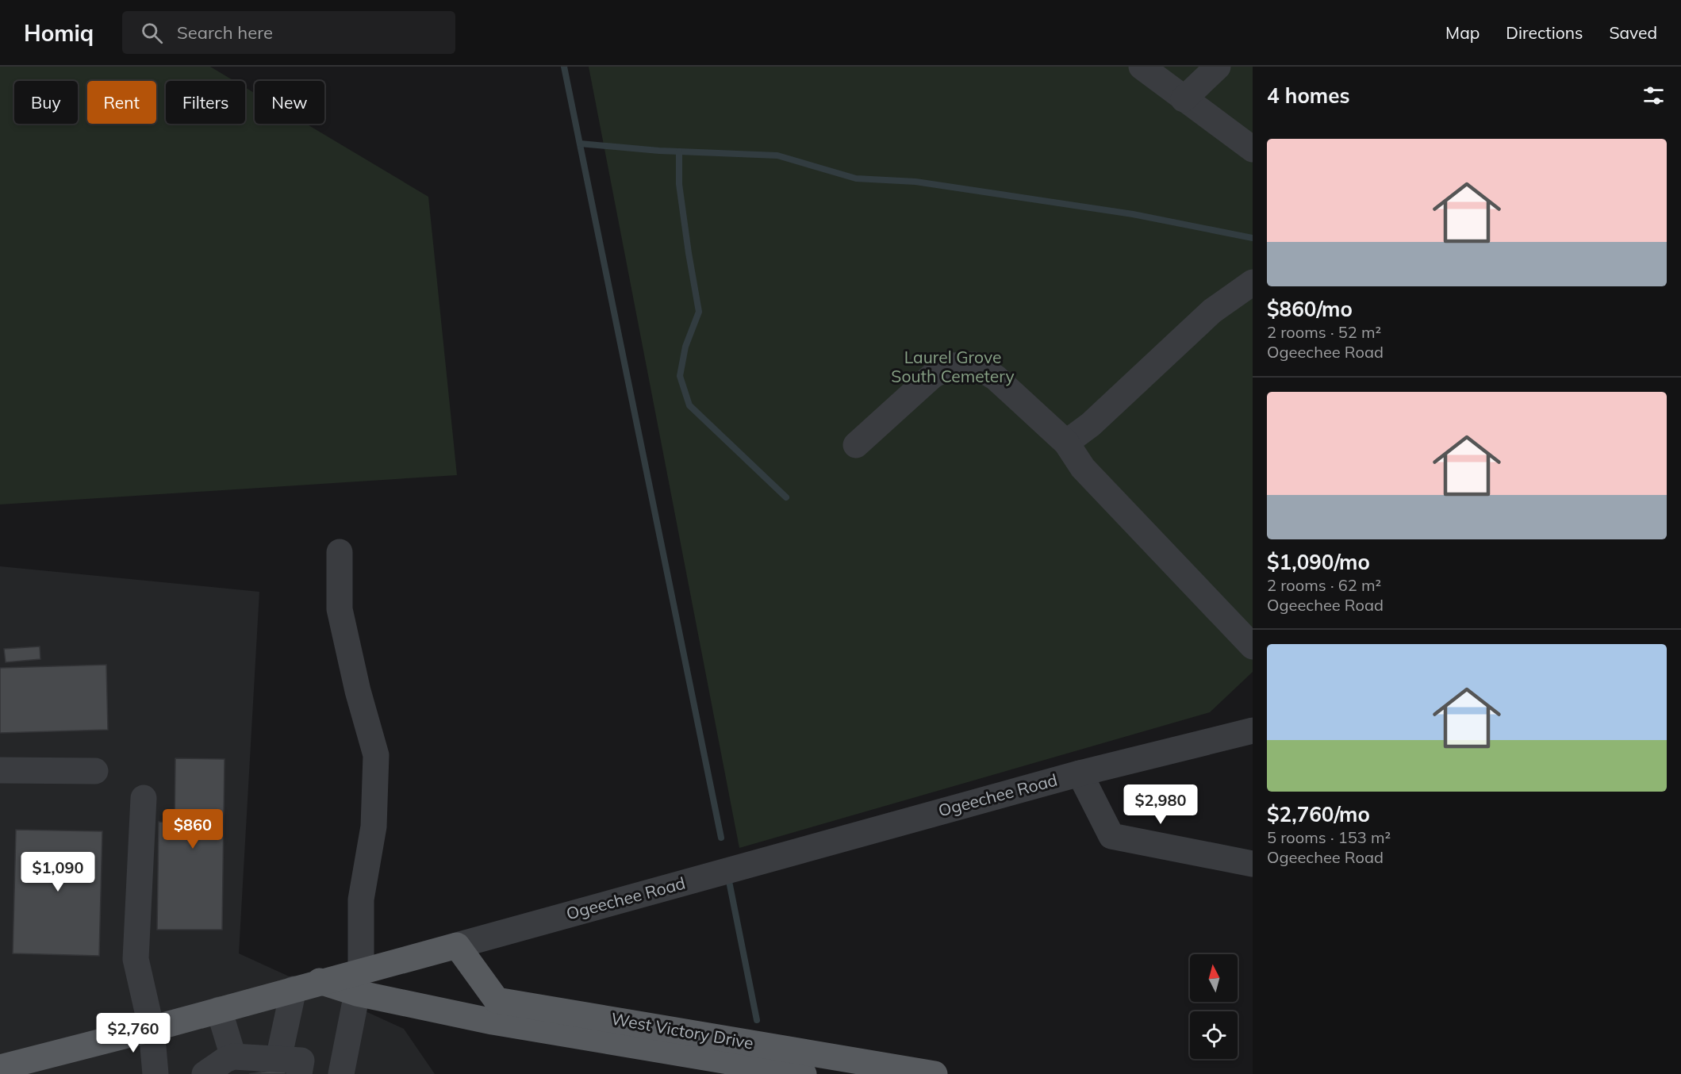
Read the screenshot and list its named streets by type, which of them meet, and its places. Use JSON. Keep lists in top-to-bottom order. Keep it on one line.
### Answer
{"streets":{"main road":["Ogeechee Road","West Victory Drive"]},"crossings":[["Ogeechee Road","West Victory Drive"]],"parks":["Laurel Grove South Cemetery"],"north":"top","page":{"header":"Homiq","search":"Search here","nav":["Map","Directions","Saved"],"heading":"4 homes","chip":["Buy","Rent","Filters","New"],"list":[{"name":"$860/mo","note":"2 rooms · 52 m² · Ogeechee Road"},{"name":"$1,090/mo","note":"2 rooms · 62 m² · Ogeechee Road"},{"name":"$2,760/mo","note":"5 rooms · 153 m² · Ogeechee Road"}],"price":["$2,980","$860","$1,090","$2,760"]}}
